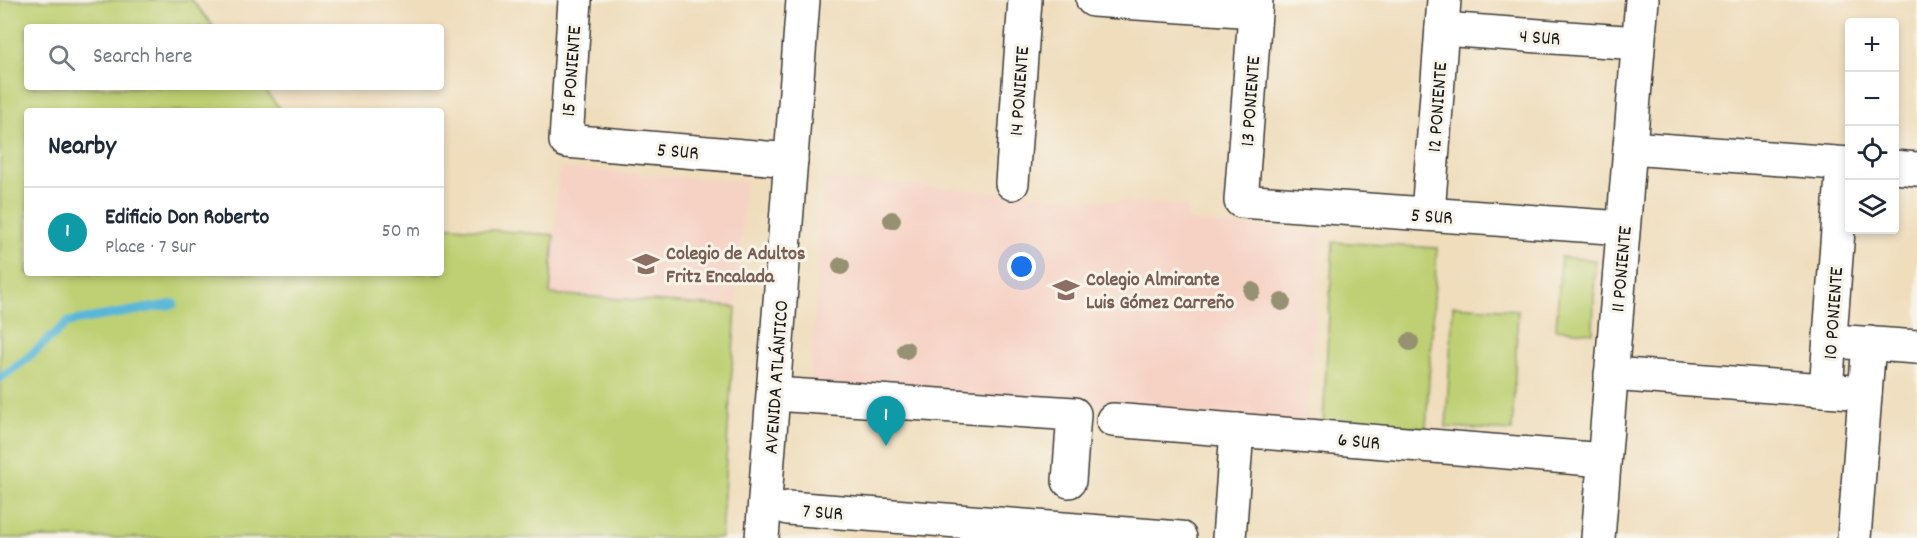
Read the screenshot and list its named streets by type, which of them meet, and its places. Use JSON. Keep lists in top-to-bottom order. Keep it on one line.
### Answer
{"streets":{"street":["4 SUR","15 PONIENTE","14 PONIENTE","13 PONIENTE","12 PONIENTE","5 SUR","11 PONIENTE","10 PONIENTE","AVENIDA ATLÁNTICO","6 SUR","7 SUR"]},"crossings":[["4 SUR","12 PONIENTE"],["4 SUR","11 PONIENTE"],["15 PONIENTE","5 SUR"],["13 PONIENTE","5 SUR"],["12 PONIENTE","5 SUR"],["5 SUR","11 PONIENTE"],["5 SUR","AVENIDA ATLÁNTICO"],["11 PONIENTE","6 SUR"]],"places":{"school or university":["Colegio de Adultos Fritz Encalada","Colegio Almirante Luis Gómez Carreño"]},"page":{"map_buttons":["+","−"],"search":"Search here","heading":"Nearby","list":[{"mark":"1","name":"Edificio Don Roberto","note":"Place · 7 Sur","value":"50 m"}],"pins":"1"}}
